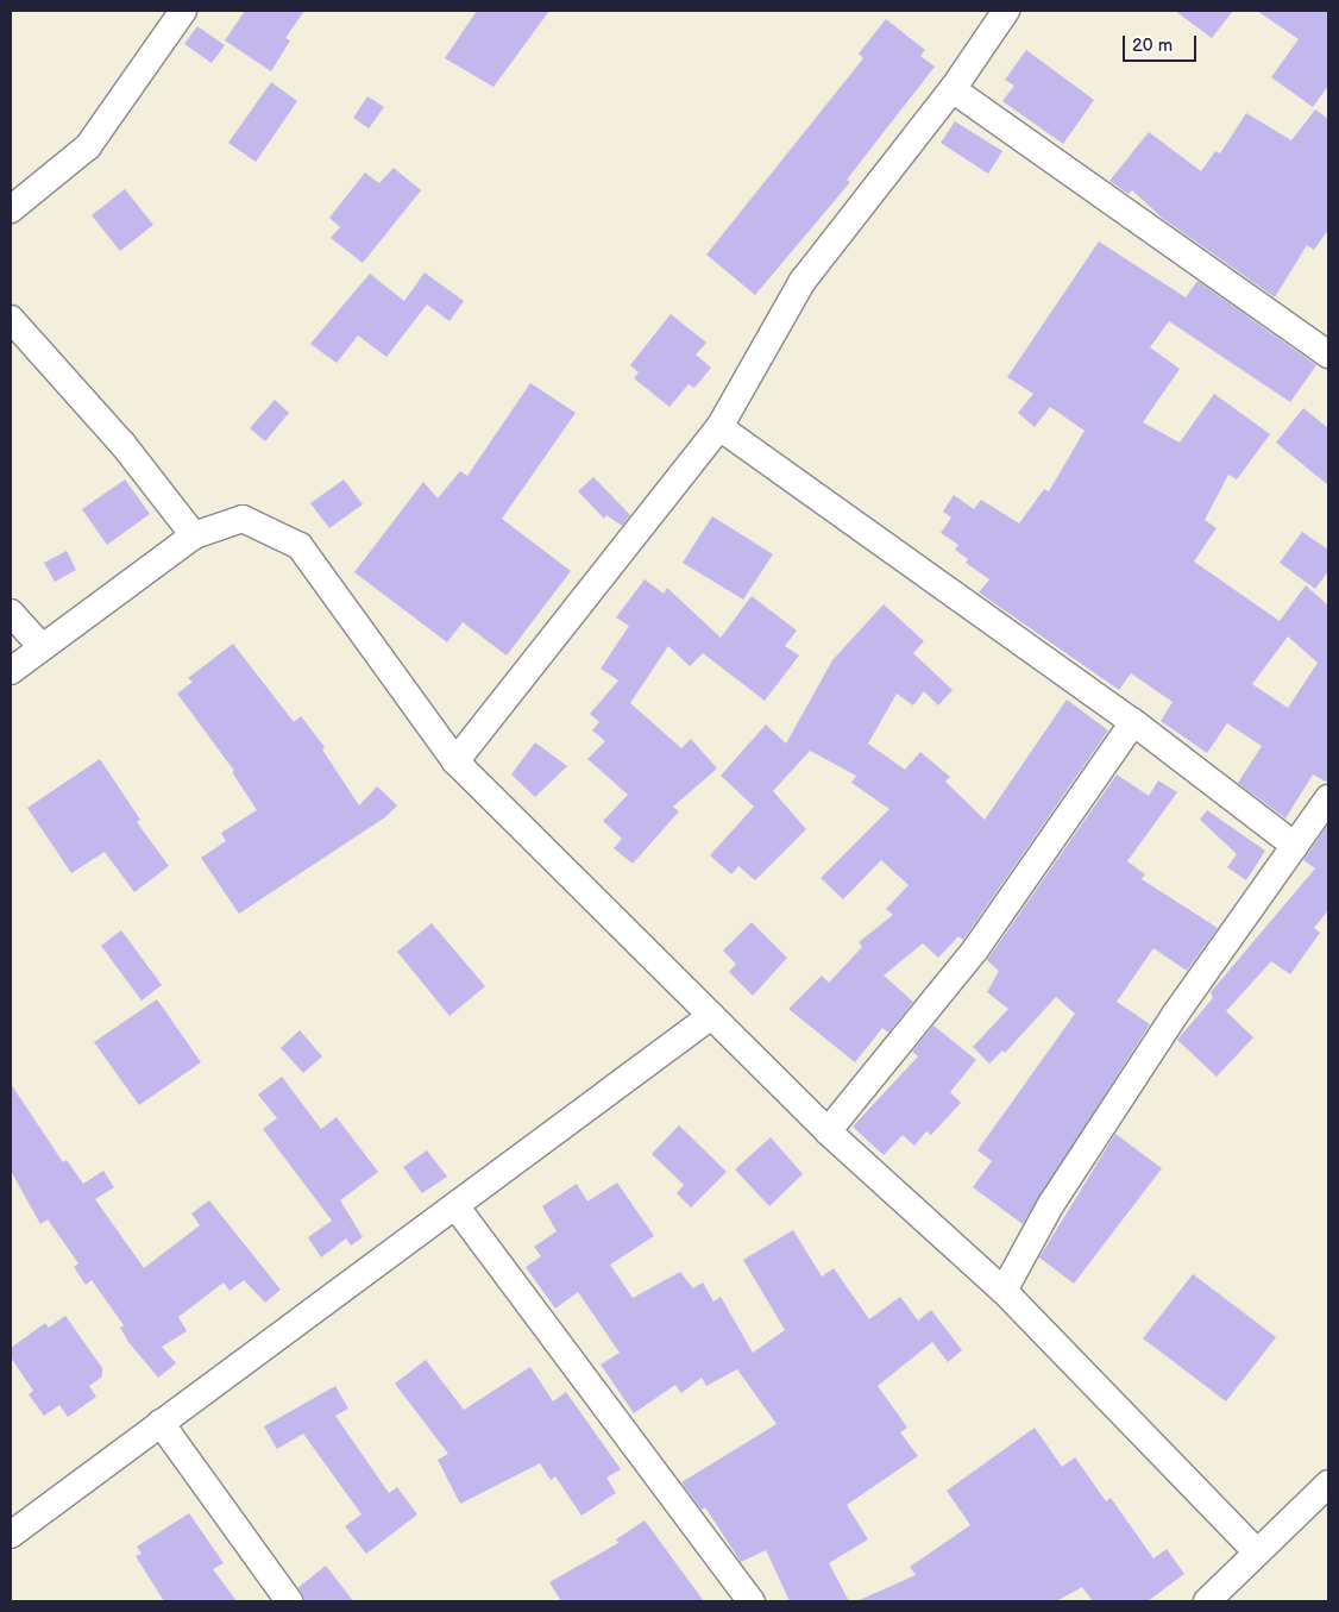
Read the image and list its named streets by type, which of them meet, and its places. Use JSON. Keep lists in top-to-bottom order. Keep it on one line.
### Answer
{"scale_bar":"20 m"}
